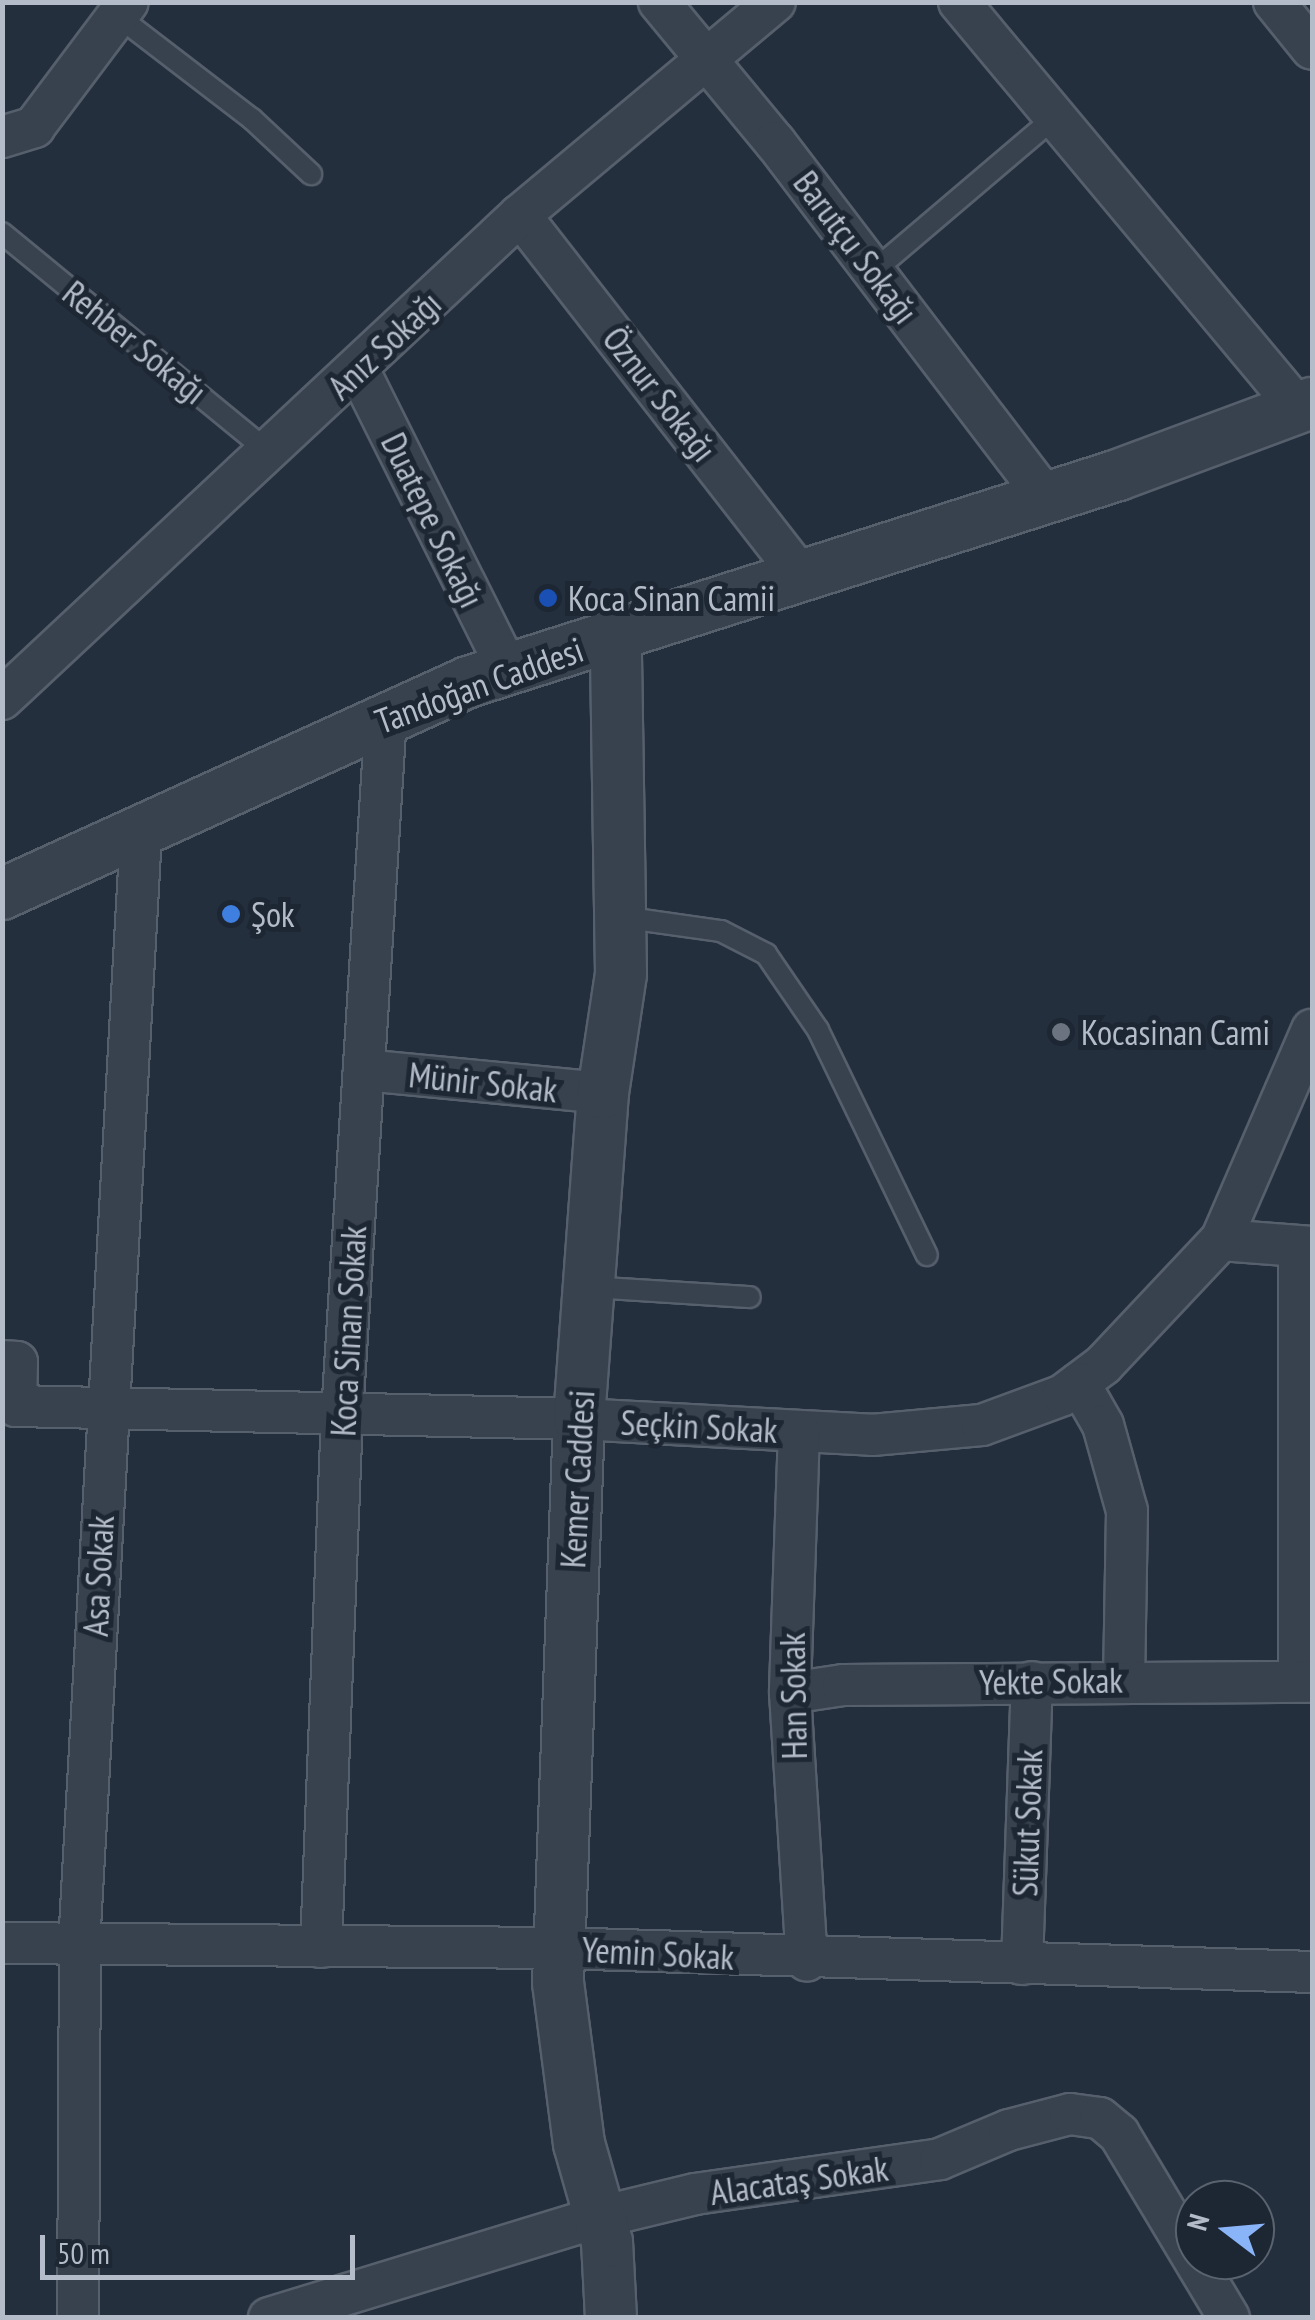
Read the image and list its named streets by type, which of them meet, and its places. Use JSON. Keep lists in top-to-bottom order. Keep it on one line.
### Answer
{"streets":{"street":["Barutçu Sokağı","Anız Sokağı","Öznur Sokağı","Duatepe Sokağı","Tandoğan Caddesi","Münir Sokak","Koca Sinan Sokak","Seçkin Sokak","Kemer Caddesi","Asa Sokak","Yekte Sokak","Han Sokak","Sükut Sokak","Yemin Sokak","Alacataş Sokak"],"lane":["Rehber Sokağı"]},"crossings":[["Barutçu Sokağı","Anız Sokağı"],["Barutçu Sokağı","Tandoğan Caddesi"],["Rehber Sokağı","Anız Sokağı"],["Anız Sokağı","Öznur Sokağı"],["Anız Sokağı","Duatepe Sokağı"],["Öznur Sokağı","Tandoğan Caddesi"],["Duatepe Sokağı","Tandoğan Caddesi"],["Tandoğan Caddesi","Koca Sinan Sokak"],["Tandoğan Caddesi","Kemer Caddesi"],["Tandoğan Caddesi","Asa Sokak"],["Münir Sokak","Koca Sinan Sokak"],["Münir Sokak","Kemer Caddesi"],["Koca Sinan Sokak","Seçkin Sokak"],["Koca Sinan Sokak","Yemin Sokak"],["Seçkin Sokak","Kemer Caddesi"],["Seçkin Sokak","Asa Sokak"],["Seçkin Sokak","Han Sokak"],["Kemer Caddesi","Yemin Sokak"],["Kemer Caddesi","Alacataş Sokak"],["Asa Sokak","Yemin Sokak"],["Yekte Sokak","Han Sokak"],["Yekte Sokak","Sükut Sokak"],["Han Sokak","Yemin Sokak"],["Sükut Sokak","Yemin Sokak"]],"places":["Koca Sinan Camii","Şok","Kocasinan Cami"],"scale_bar":"50 m","north":"left"}
